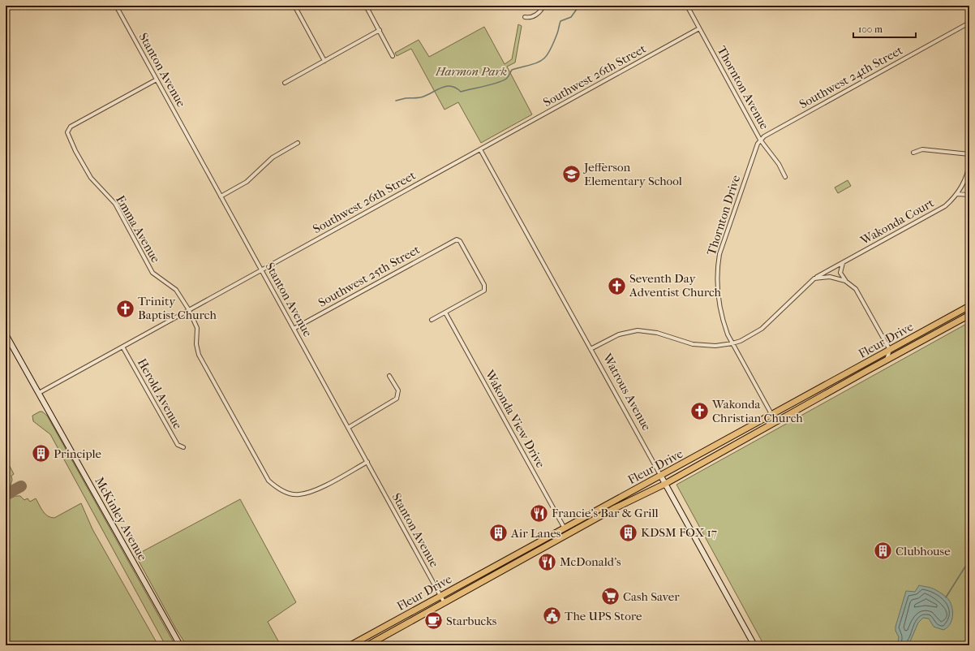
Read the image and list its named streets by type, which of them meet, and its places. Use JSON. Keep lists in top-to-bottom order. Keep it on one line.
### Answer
{"streets":{"main road":["Fleur Drive","Watrous Avenue","McKinley Avenue"],"street":["Stanton Avenue","Southwest 26th Street","Southwest 24th Street","Thornton Avenue","Thornton Drive","Wakonda Court","Emma Avenue","Southwest 25th Street","Herold Avenue","Wakonda View Drive"]},"crossings":[["Stanton Avenue","Southwest 26th Street"],["Stanton Avenue","Emma Avenue"],["Stanton Avenue","Southwest 25th Street"],["Stanton Avenue","Fleur Drive"],["Southwest 26th Street","Thornton Avenue"],["Southwest 26th Street","Emma Avenue"],["Southwest 26th Street","Watrous Avenue"],["Southwest 26th Street","Herold Avenue"],["Southwest 26th Street","McKinley Avenue"],["Southwest 24th Street","Thornton Avenue"],["Southwest 24th Street","Thornton Drive"],["Thornton Avenue","Thornton Drive"],["Thornton Drive","Wakonda Court"],["Thornton Drive","Fleur Drive"],["Wakonda Court","Watrous Avenue"],["Southwest 25th Street","Wakonda View Drive"],["Fleur Drive","Watrous Avenue"],["Fleur Drive","Wakonda View Drive"]],"parks":["Harmon Park"],"places":{"school or university":["Jefferson Elementary School"],"church":["Seventh Day Adventist Church","Trinity Baptist Church","Wakonda Christian Church"],"building":["Principle","KDSM FOX 17","Air Lanes","Clubhouse"],"restaurant":["Francie's Bar & Grill","McDonald's"],"supermarket":["Cash Saver"],"public building":["The UPS Store"],"cafe":["Starbucks"]},"scale_bar":"100 m"}
